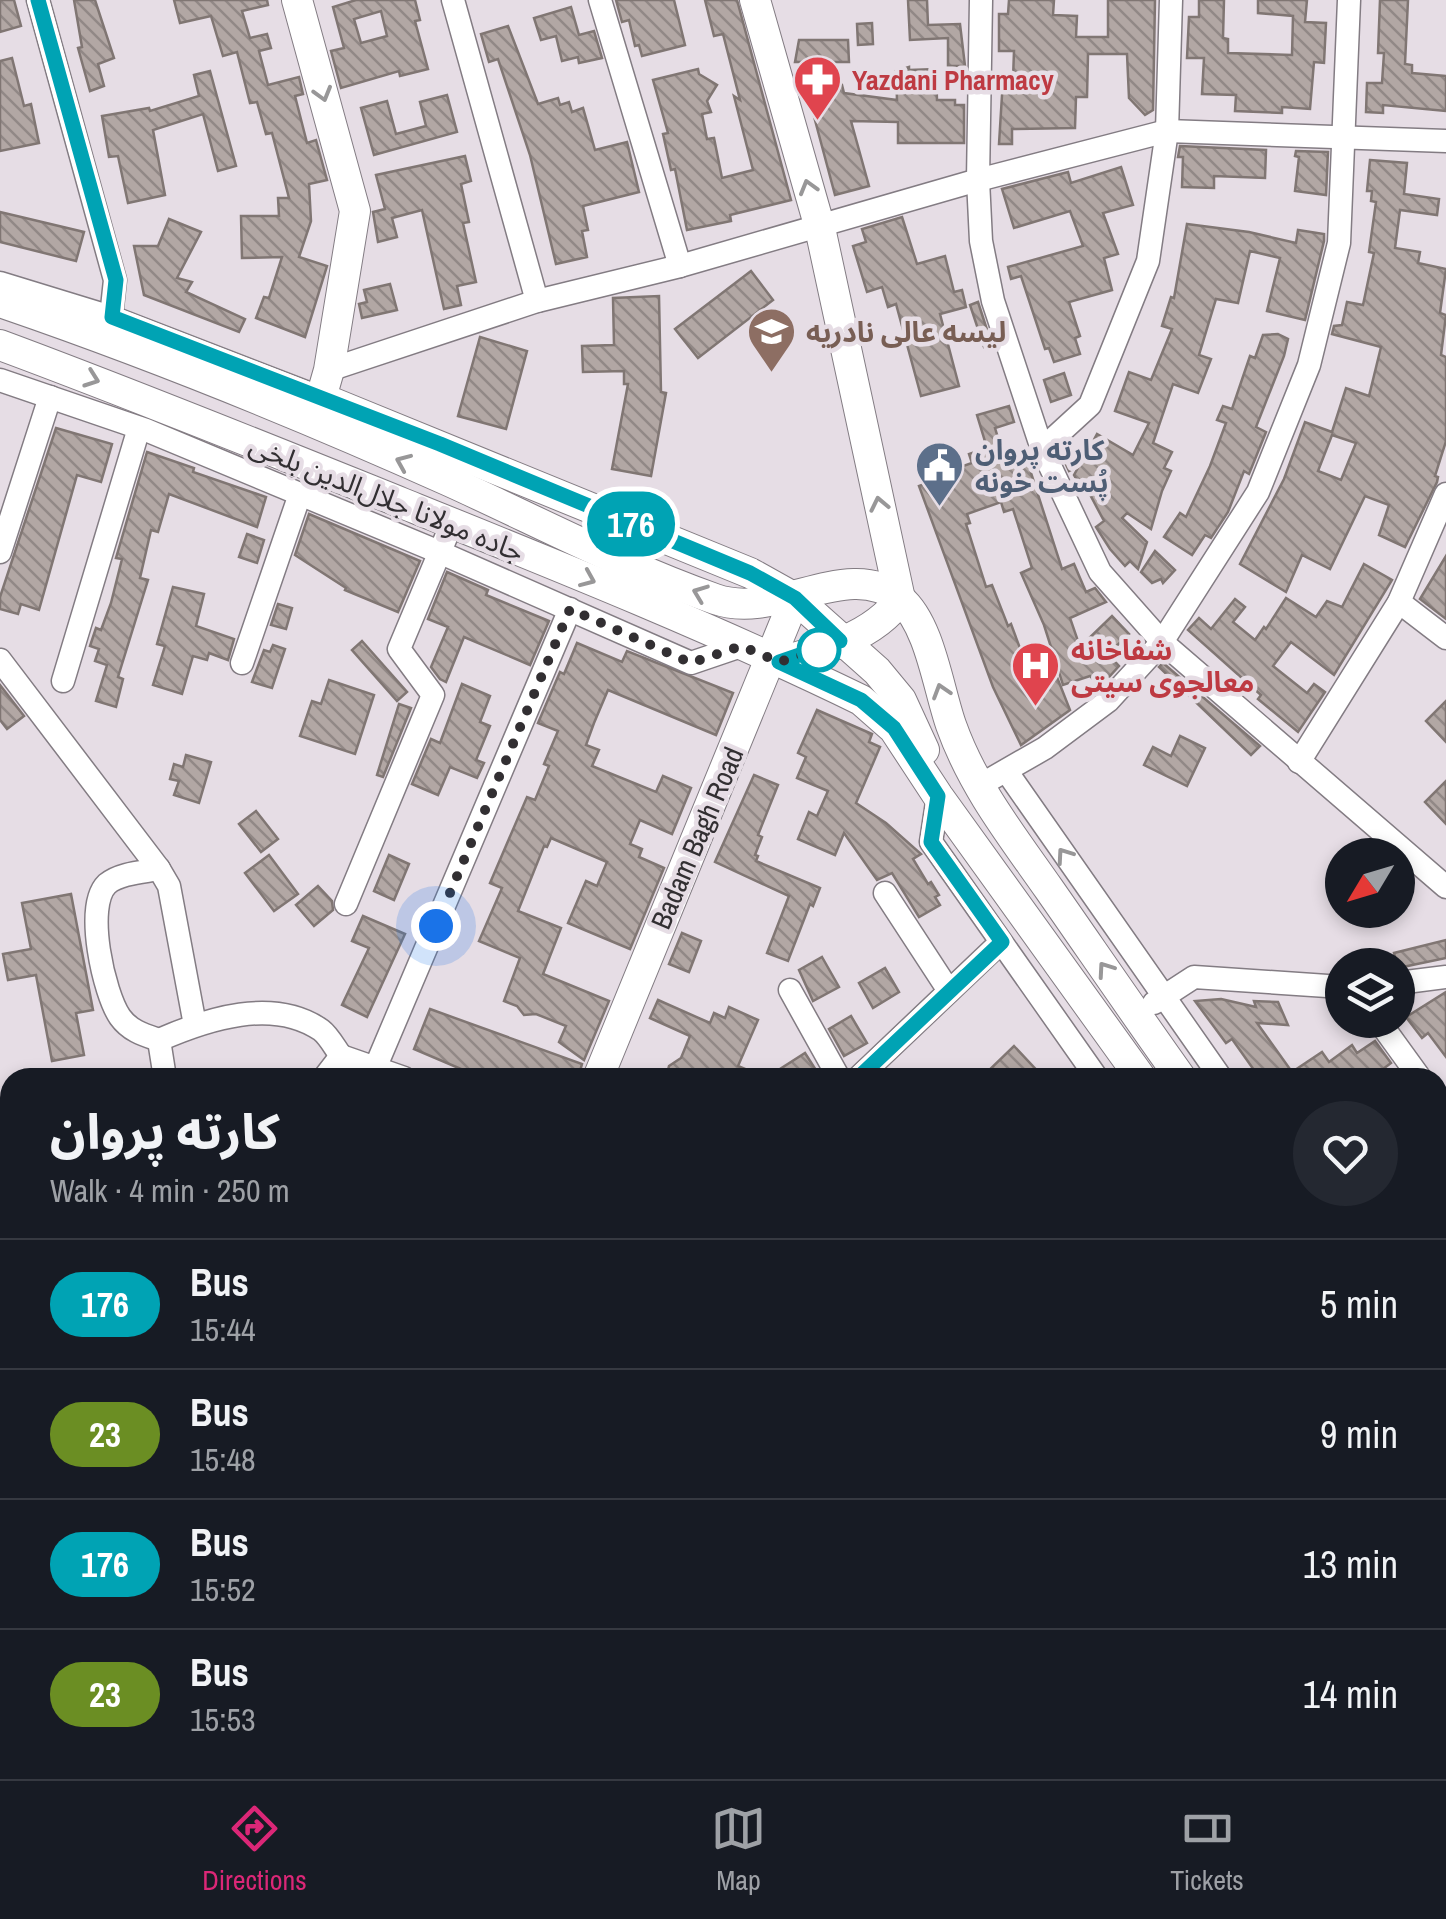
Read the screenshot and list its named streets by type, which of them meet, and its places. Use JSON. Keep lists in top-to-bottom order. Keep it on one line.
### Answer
{"streets":{"main road":["جاده مولانا جلال‌الدین بلخی","Badam Bagh Road"]},"crossings":[["جاده مولانا جلال‌الدین بلخی","Badam Bagh Road"]],"places":{"pharmacy":["Yazdani Pharmacy"],"school or university":["لیسه عالی نادریه"],"public building":["کارته پروان پُست خونه"],"hospital":["شفاخانه معالجوی سیتی"]},"lines":["bus line 176"],"north":"bottom left","page":{"on_map":"176","heading":["کارته پروان","Walk · 4 min · 250 m"],"list":[{"mark":"176","name":"Bus","note":"15:44","value":"5 min"},{"mark":"23","name":"Bus","note":"15:48","value":"9 min"},{"mark":"176","name":"Bus","note":"15:52","value":"13 min"},{"mark":"23","name":"Bus","note":"15:53","value":"14 min"}],"tabs":["Directions","Map","Tickets"]}}
